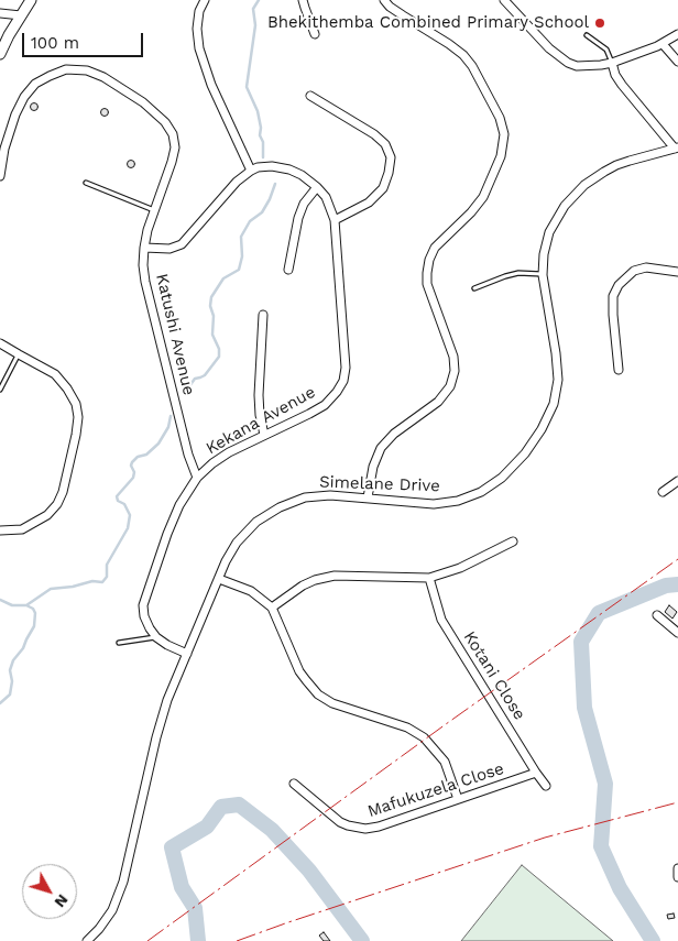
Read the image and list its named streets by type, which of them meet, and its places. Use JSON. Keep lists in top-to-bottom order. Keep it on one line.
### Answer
{"streets":{"street":["Katushi Avenue","Kekana Avenue","Simelane Drive","Kotani Close","Mafukuzela Close"]},"crossings":[["Katushi Avenue","Kekana Avenue"],["Kotani Close","Mafukuzela Close"]],"places":["Bhekithemba Combined Primary School"],"scale_bar":"100 m","north":"bottom right"}
